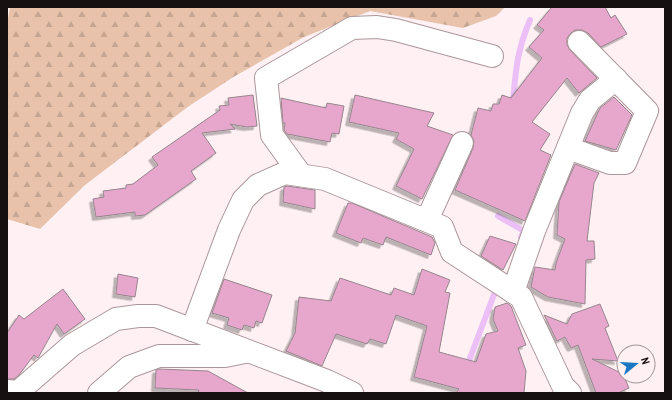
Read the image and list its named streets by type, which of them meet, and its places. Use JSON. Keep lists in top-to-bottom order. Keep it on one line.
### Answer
{"north":"right"}
